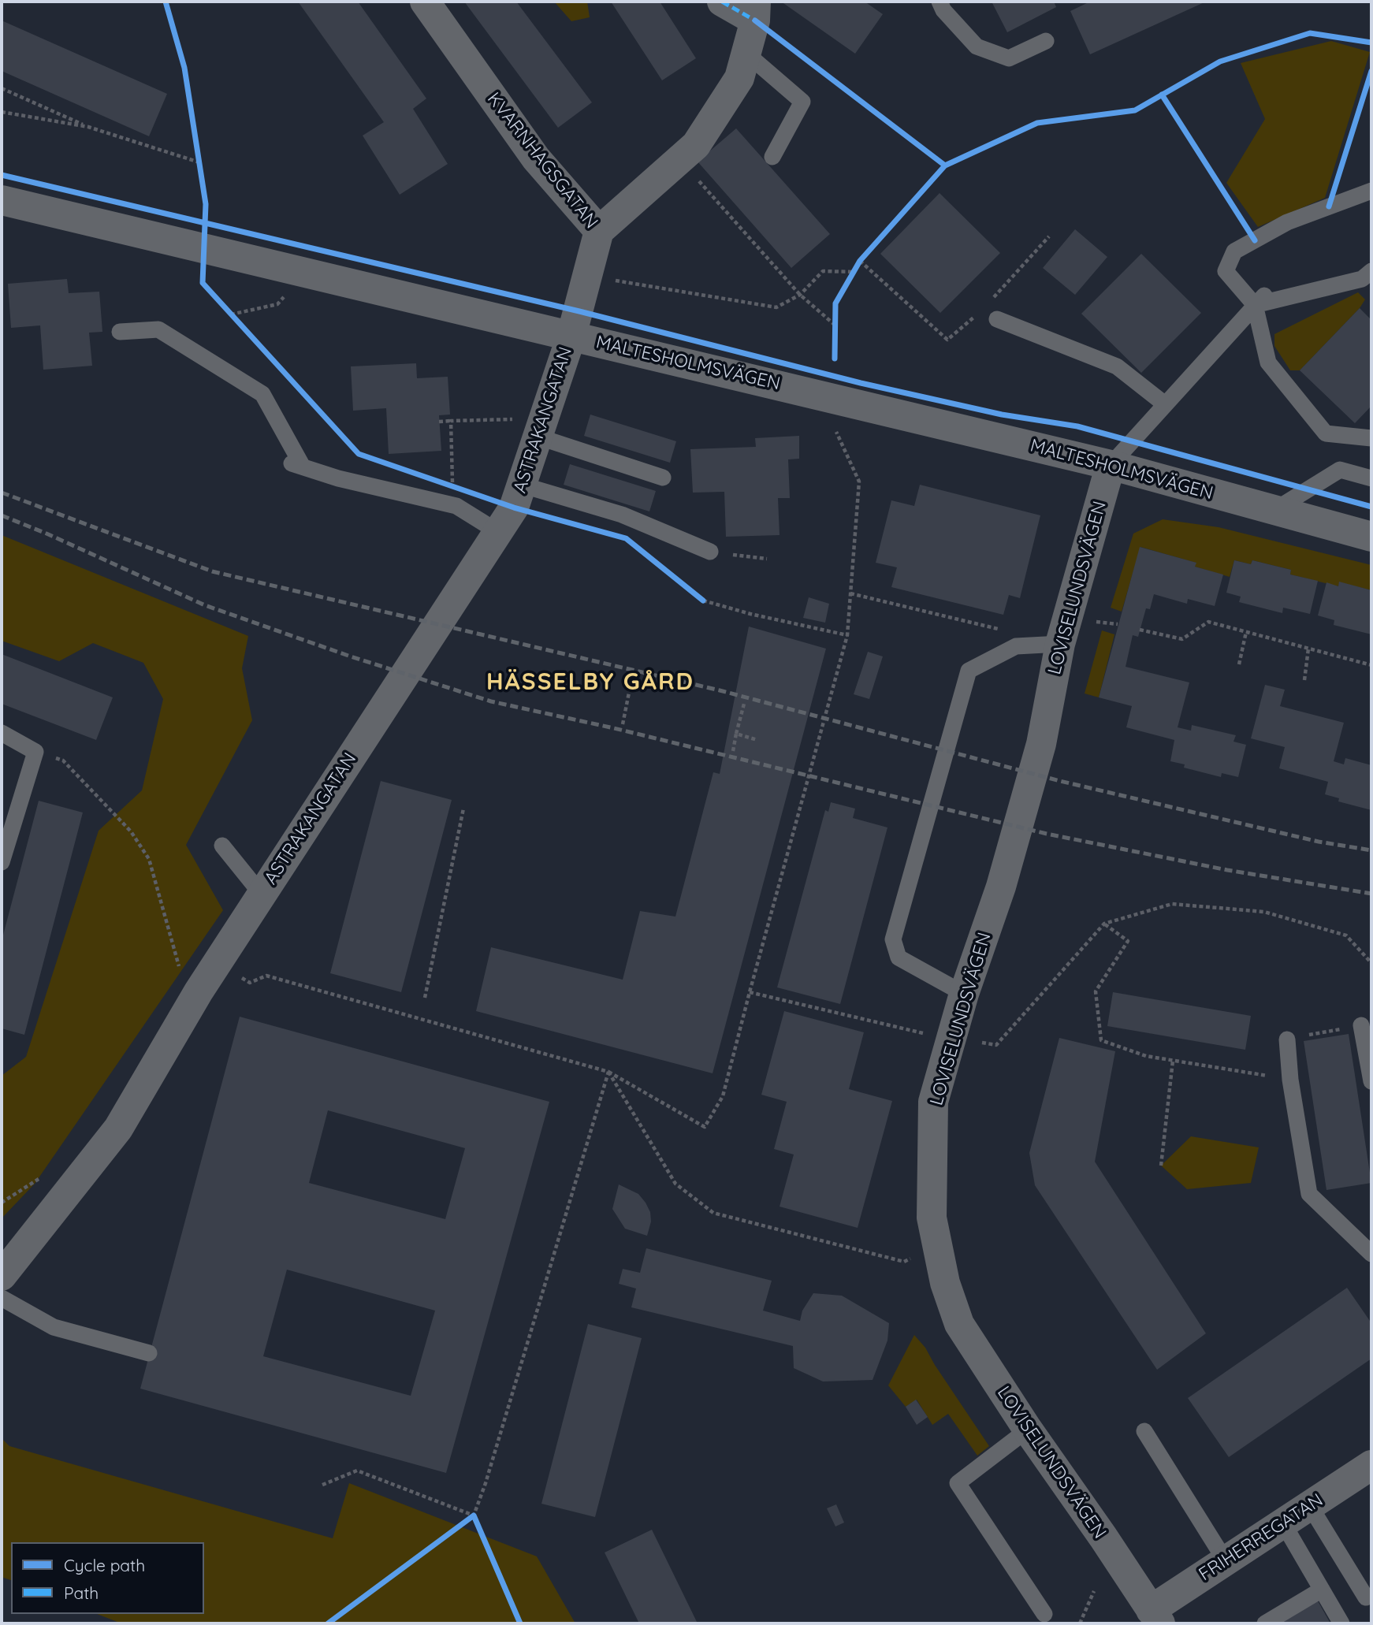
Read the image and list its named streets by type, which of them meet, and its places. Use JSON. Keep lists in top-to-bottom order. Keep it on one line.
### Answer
{"streets":{"street":["KVARNHAGSGATAN","MALTESHOLMSVÄGEN","ASTRAKANGATAN","LOVISELUNDSVÄGEN","FRIHERREGATAN"]},"crossings":[["KVARNHAGSGATAN","MALTESHOLMSVÄGEN"],["KVARNHAGSGATAN","ASTRAKANGATAN"],["MALTESHOLMSVÄGEN","ASTRAKANGATAN"],["MALTESHOLMSVÄGEN","LOVISELUNDSVÄGEN"],["LOVISELUNDSVÄGEN","FRIHERREGATAN"]],"districts":["HÄSSELBY GÅRD"],"legend":["Cycle path","Path"]}
